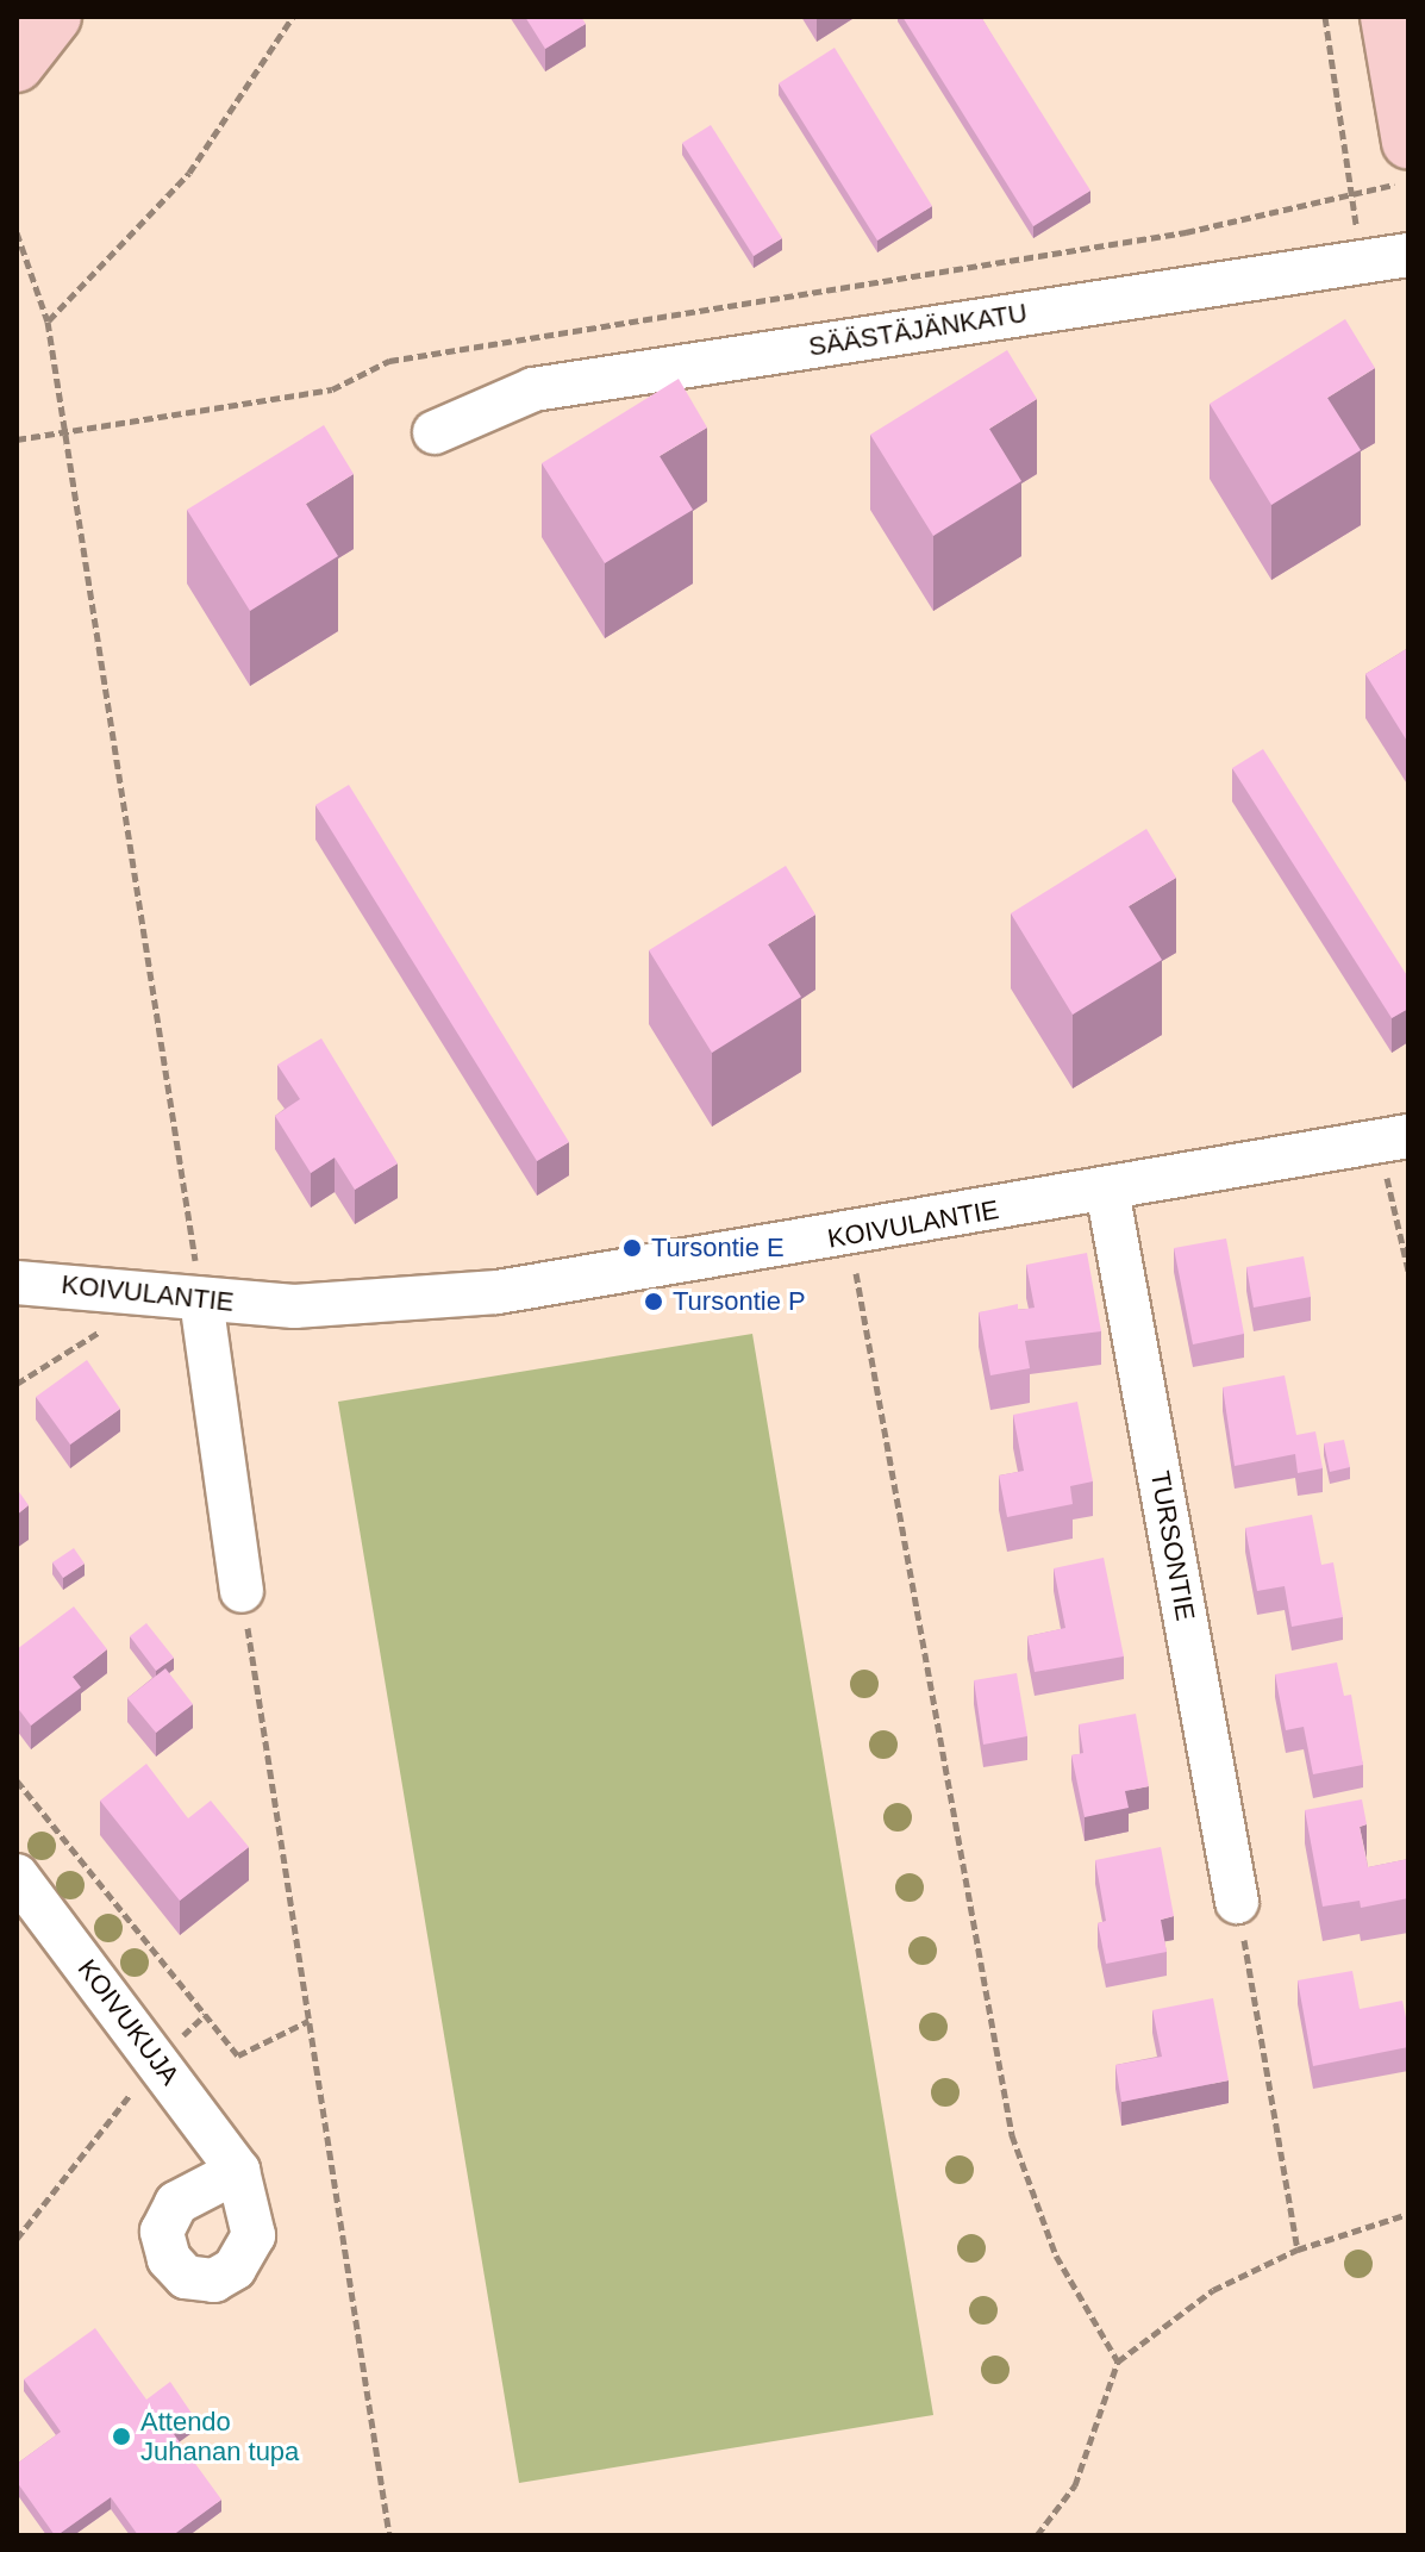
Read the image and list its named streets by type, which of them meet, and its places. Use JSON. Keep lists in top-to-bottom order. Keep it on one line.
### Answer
{"streets":{"street":["SÄÄSTÄJÄNKATU","KOIVULANTIE","TURSONTIE","KOIVUKUJA"]},"crossings":[["KOIVULANTIE","TURSONTIE"]],"places":["Tursontie E","Tursontie P","Attendo Juhanan tupa"]}
